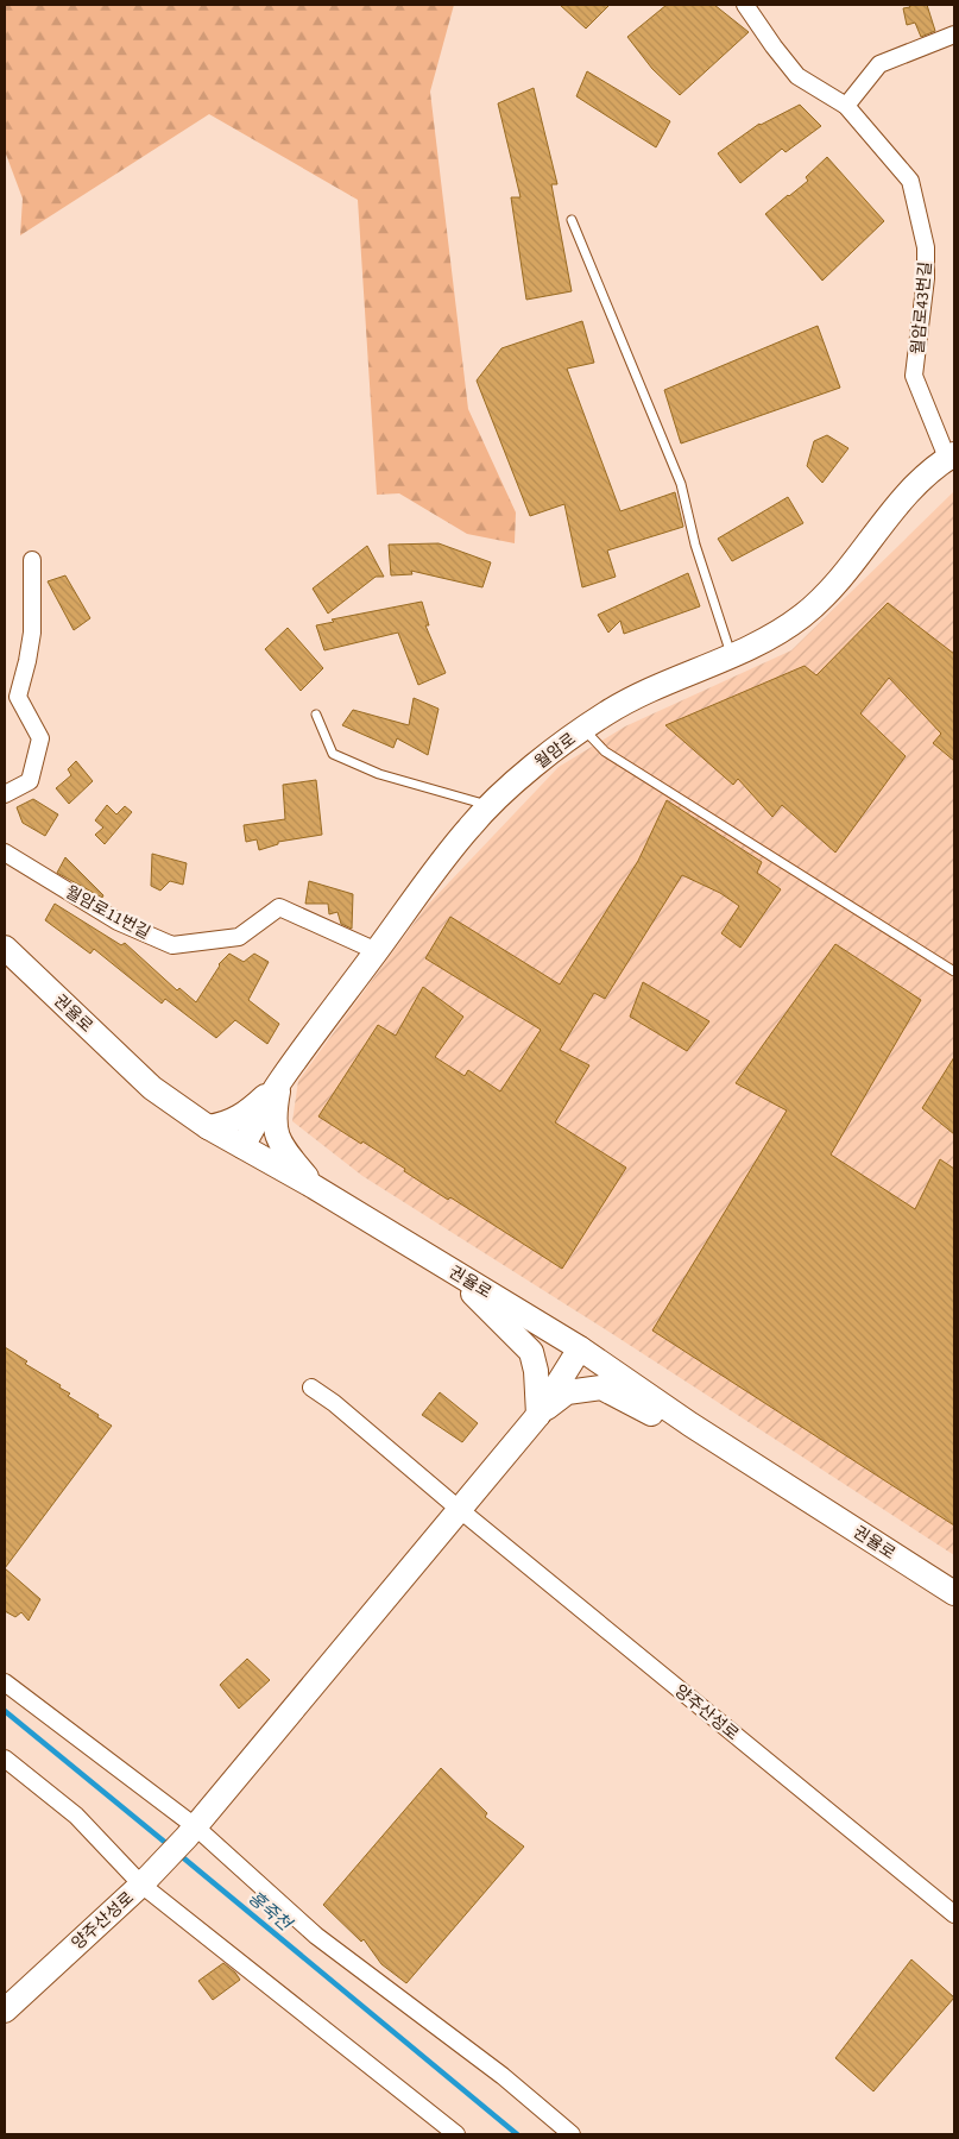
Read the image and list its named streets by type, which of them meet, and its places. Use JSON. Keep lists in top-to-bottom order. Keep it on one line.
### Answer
{"streets":{"street":["월암로43번길","월암로","월암로11번길","권율로","양주산성로"]},"crossings":[["월암로43번길","월암로"],["월암로","월암로11번길"],["월암로","권율로"],["권율로","양주산성로"]],"water":["홍죽천"]}
